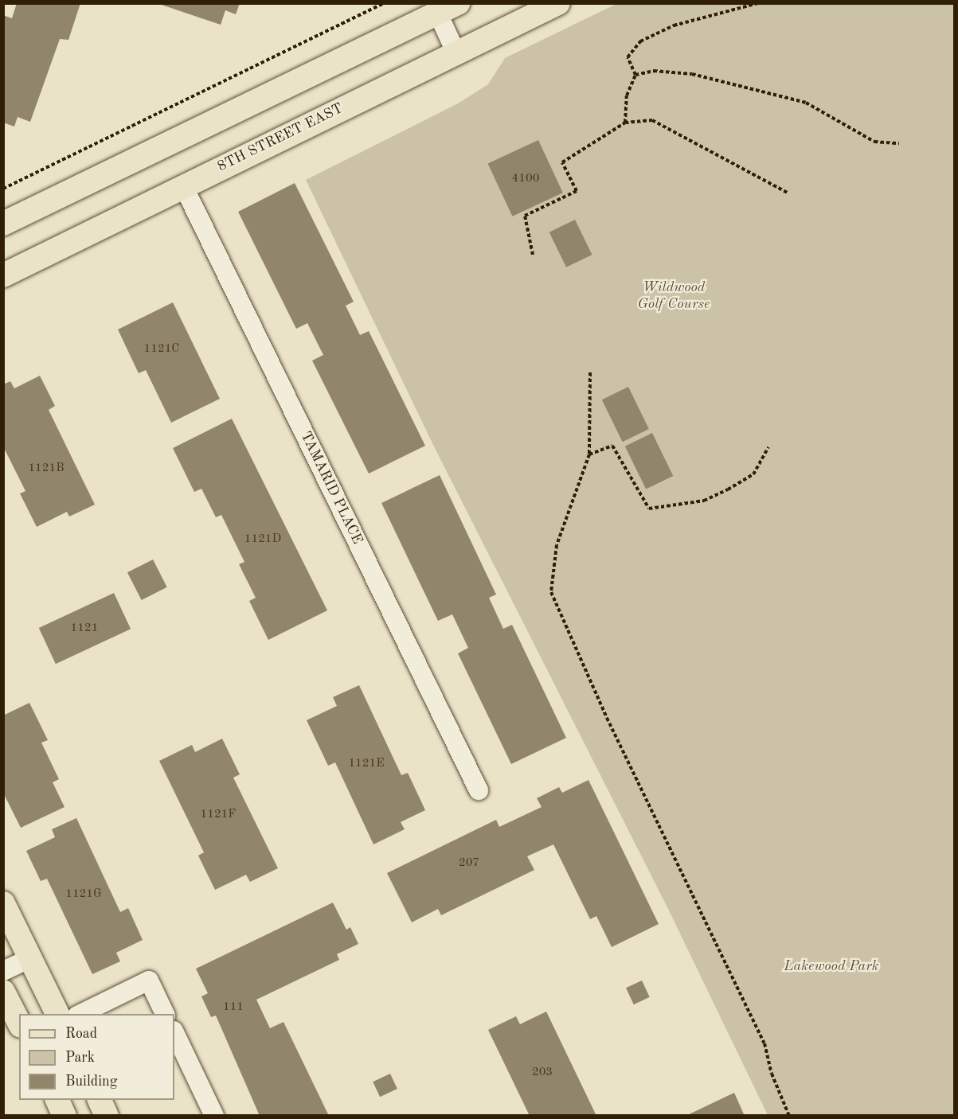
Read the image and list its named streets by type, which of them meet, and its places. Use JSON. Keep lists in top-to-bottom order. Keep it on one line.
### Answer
{"streets":{"main road":["8TH STREET EAST"],"street":["TAMARID PLACE"]},"crossings":[["8TH STREET EAST","TAMARID PLACE"]],"parks":["Wildwood Golf Course","Lakewood Park"],"house_numbers":["4100","1121C","1121B","1121D","1121","1121E","1121F","207","1121G","111","203"],"legend":["Road","Park","Building"]}
